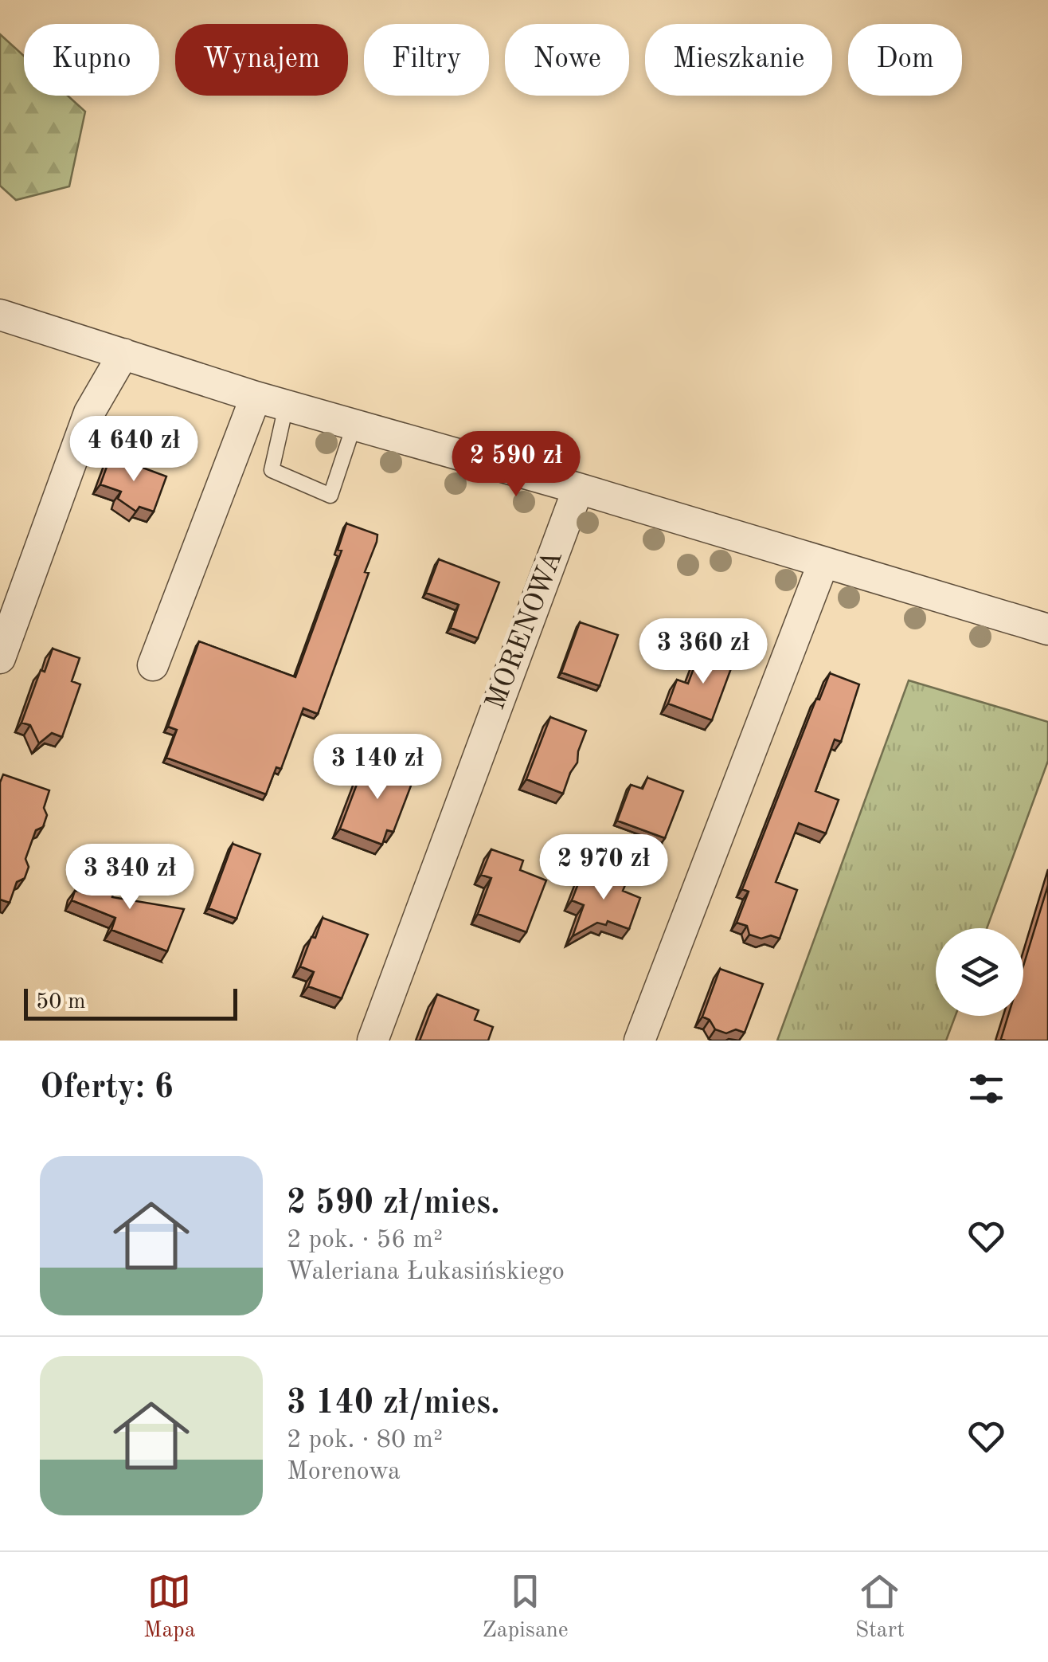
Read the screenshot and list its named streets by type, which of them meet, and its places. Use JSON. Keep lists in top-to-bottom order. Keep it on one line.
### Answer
{"streets":{"street":["MORENOWA"]},"scale_bar":"50 m","page":{"chip":["Kupno","Wynajem","Filtry","Nowe","Mieszkanie","Dom"],"price":["4 640 zł","2 590 zł","3 360 zł","3 140 zł","2 970 zł","3 340 zł"],"scale":"50 m","heading":"Oferty: 6","list":[{"name":"2 590 zł/mies.","note":"2 pok. · 56 m² · Waleriana Łukasińskiego"},{"name":"3 140 zł/mies.","note":"2 pok. · 80 m² · Morenowa"}],"tabs":["Mapa","Zapisane","Start"]}}
